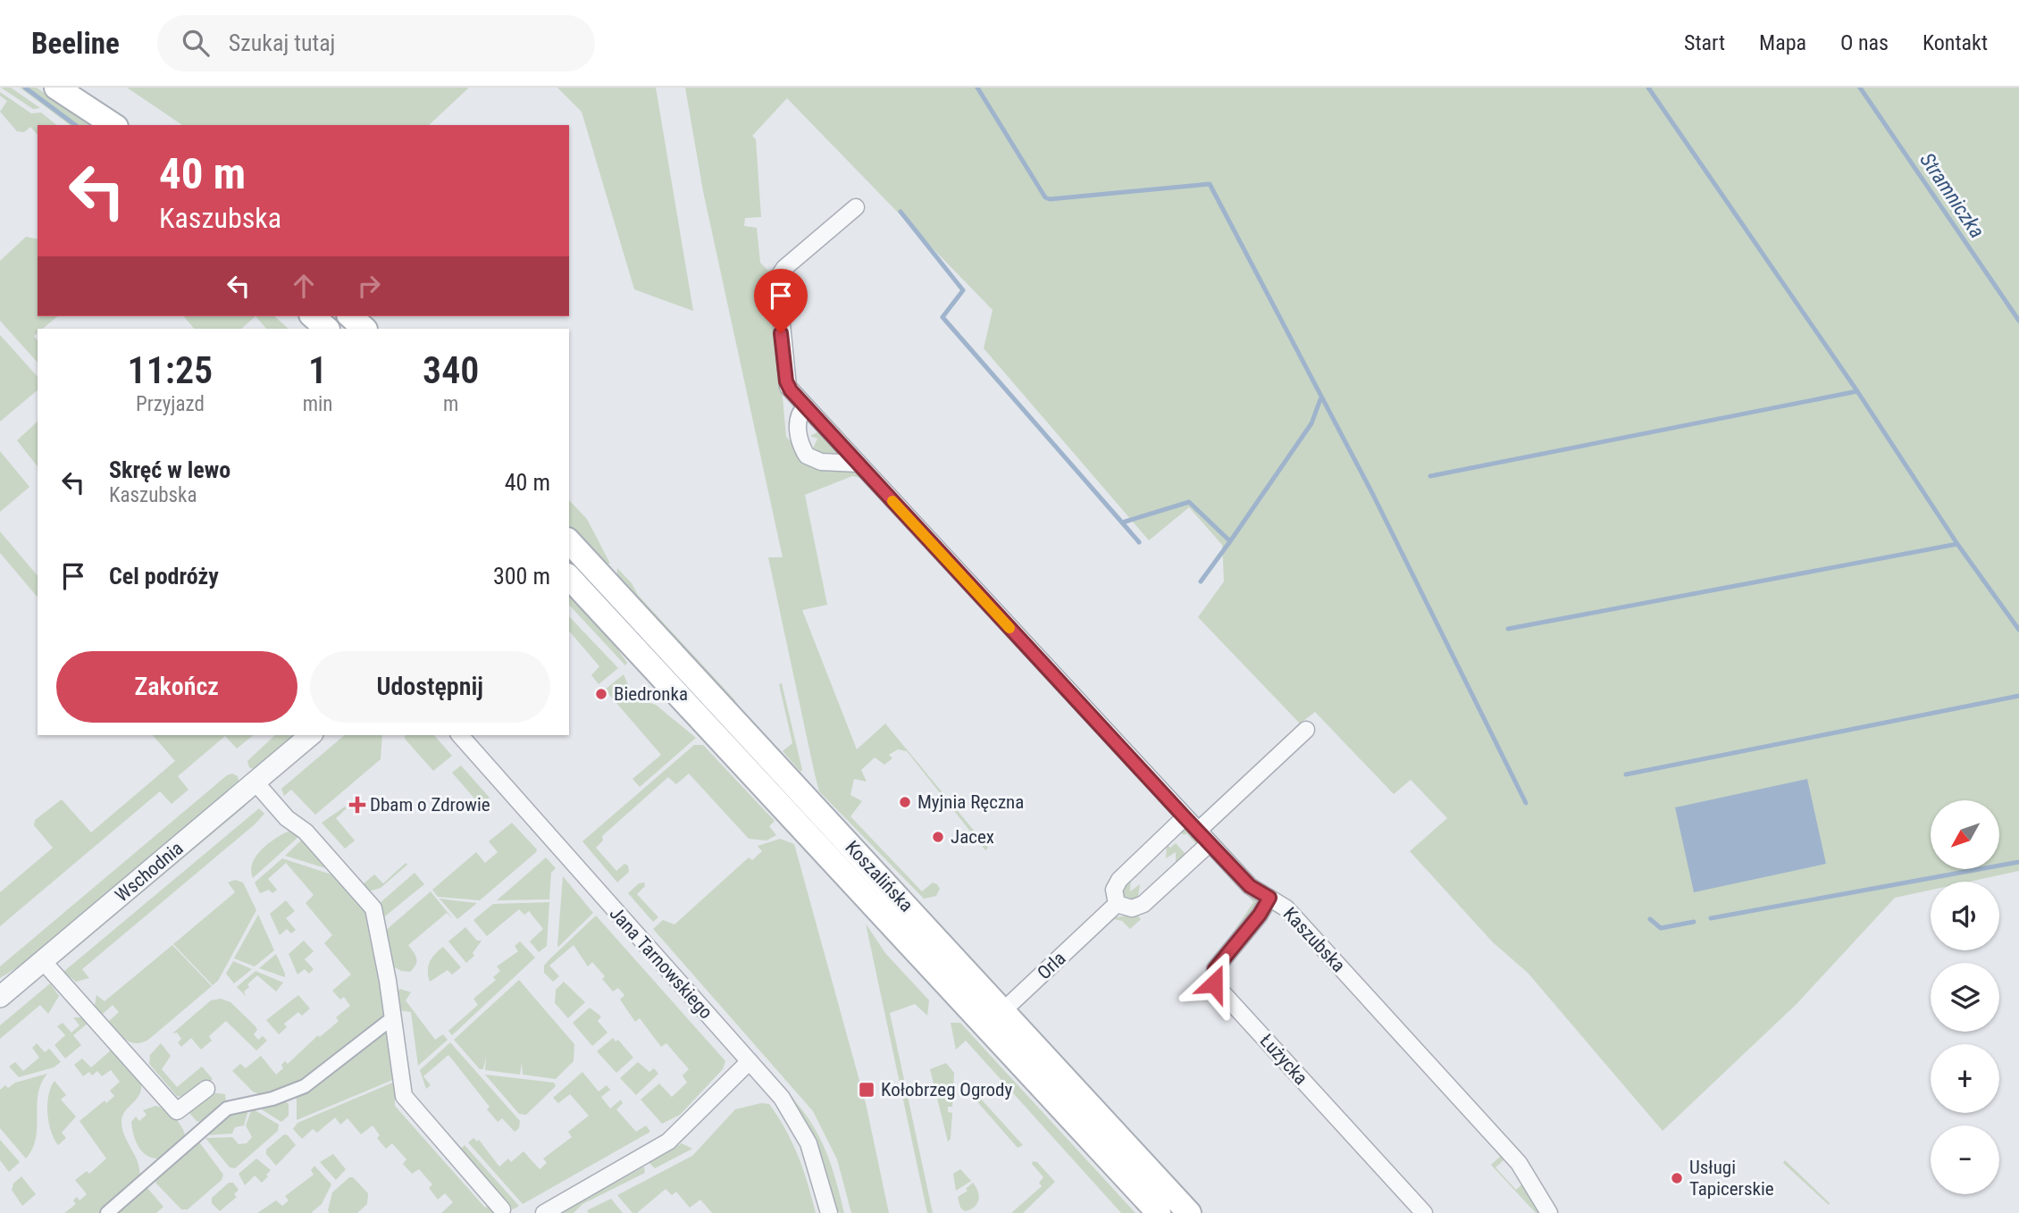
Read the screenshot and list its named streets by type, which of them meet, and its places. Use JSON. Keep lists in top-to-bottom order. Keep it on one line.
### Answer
{"streets":{"main road":["Koszalińska"],"street":["Wschodnia","Kaszubska","Jana Tarnowskiego","Orla","Łużycka"]},"crossings":[["Koszalińska","Orla"],["Kaszubska","Łużycka"]],"water":["Stramniczka"],"places":{"other":["Biedronka","Myjnia Ręczna","Jacex","Usługi Tapicerskie"],"health":["Dbam o Zdrowie"],"transit":["Kołobrzeg Ogrody"]},"north":"bottom left","page":{"header":"Beeline","search":"Szukaj tutaj","nav":["Start","Mapa","O nas","Kontakt"],"turn":["40 m","Kaszubska"],"eta":["11:25","Przyjazd","1","min","340","m"],"list":[{"name":"Skręć w lewo","note":"Kaszubska","value":"40 m"},{"name":"Cel podróży","value":"300 m"}],"buttons":["Zakończ","Udostępnij"],"map_buttons":["+","−"]}}
